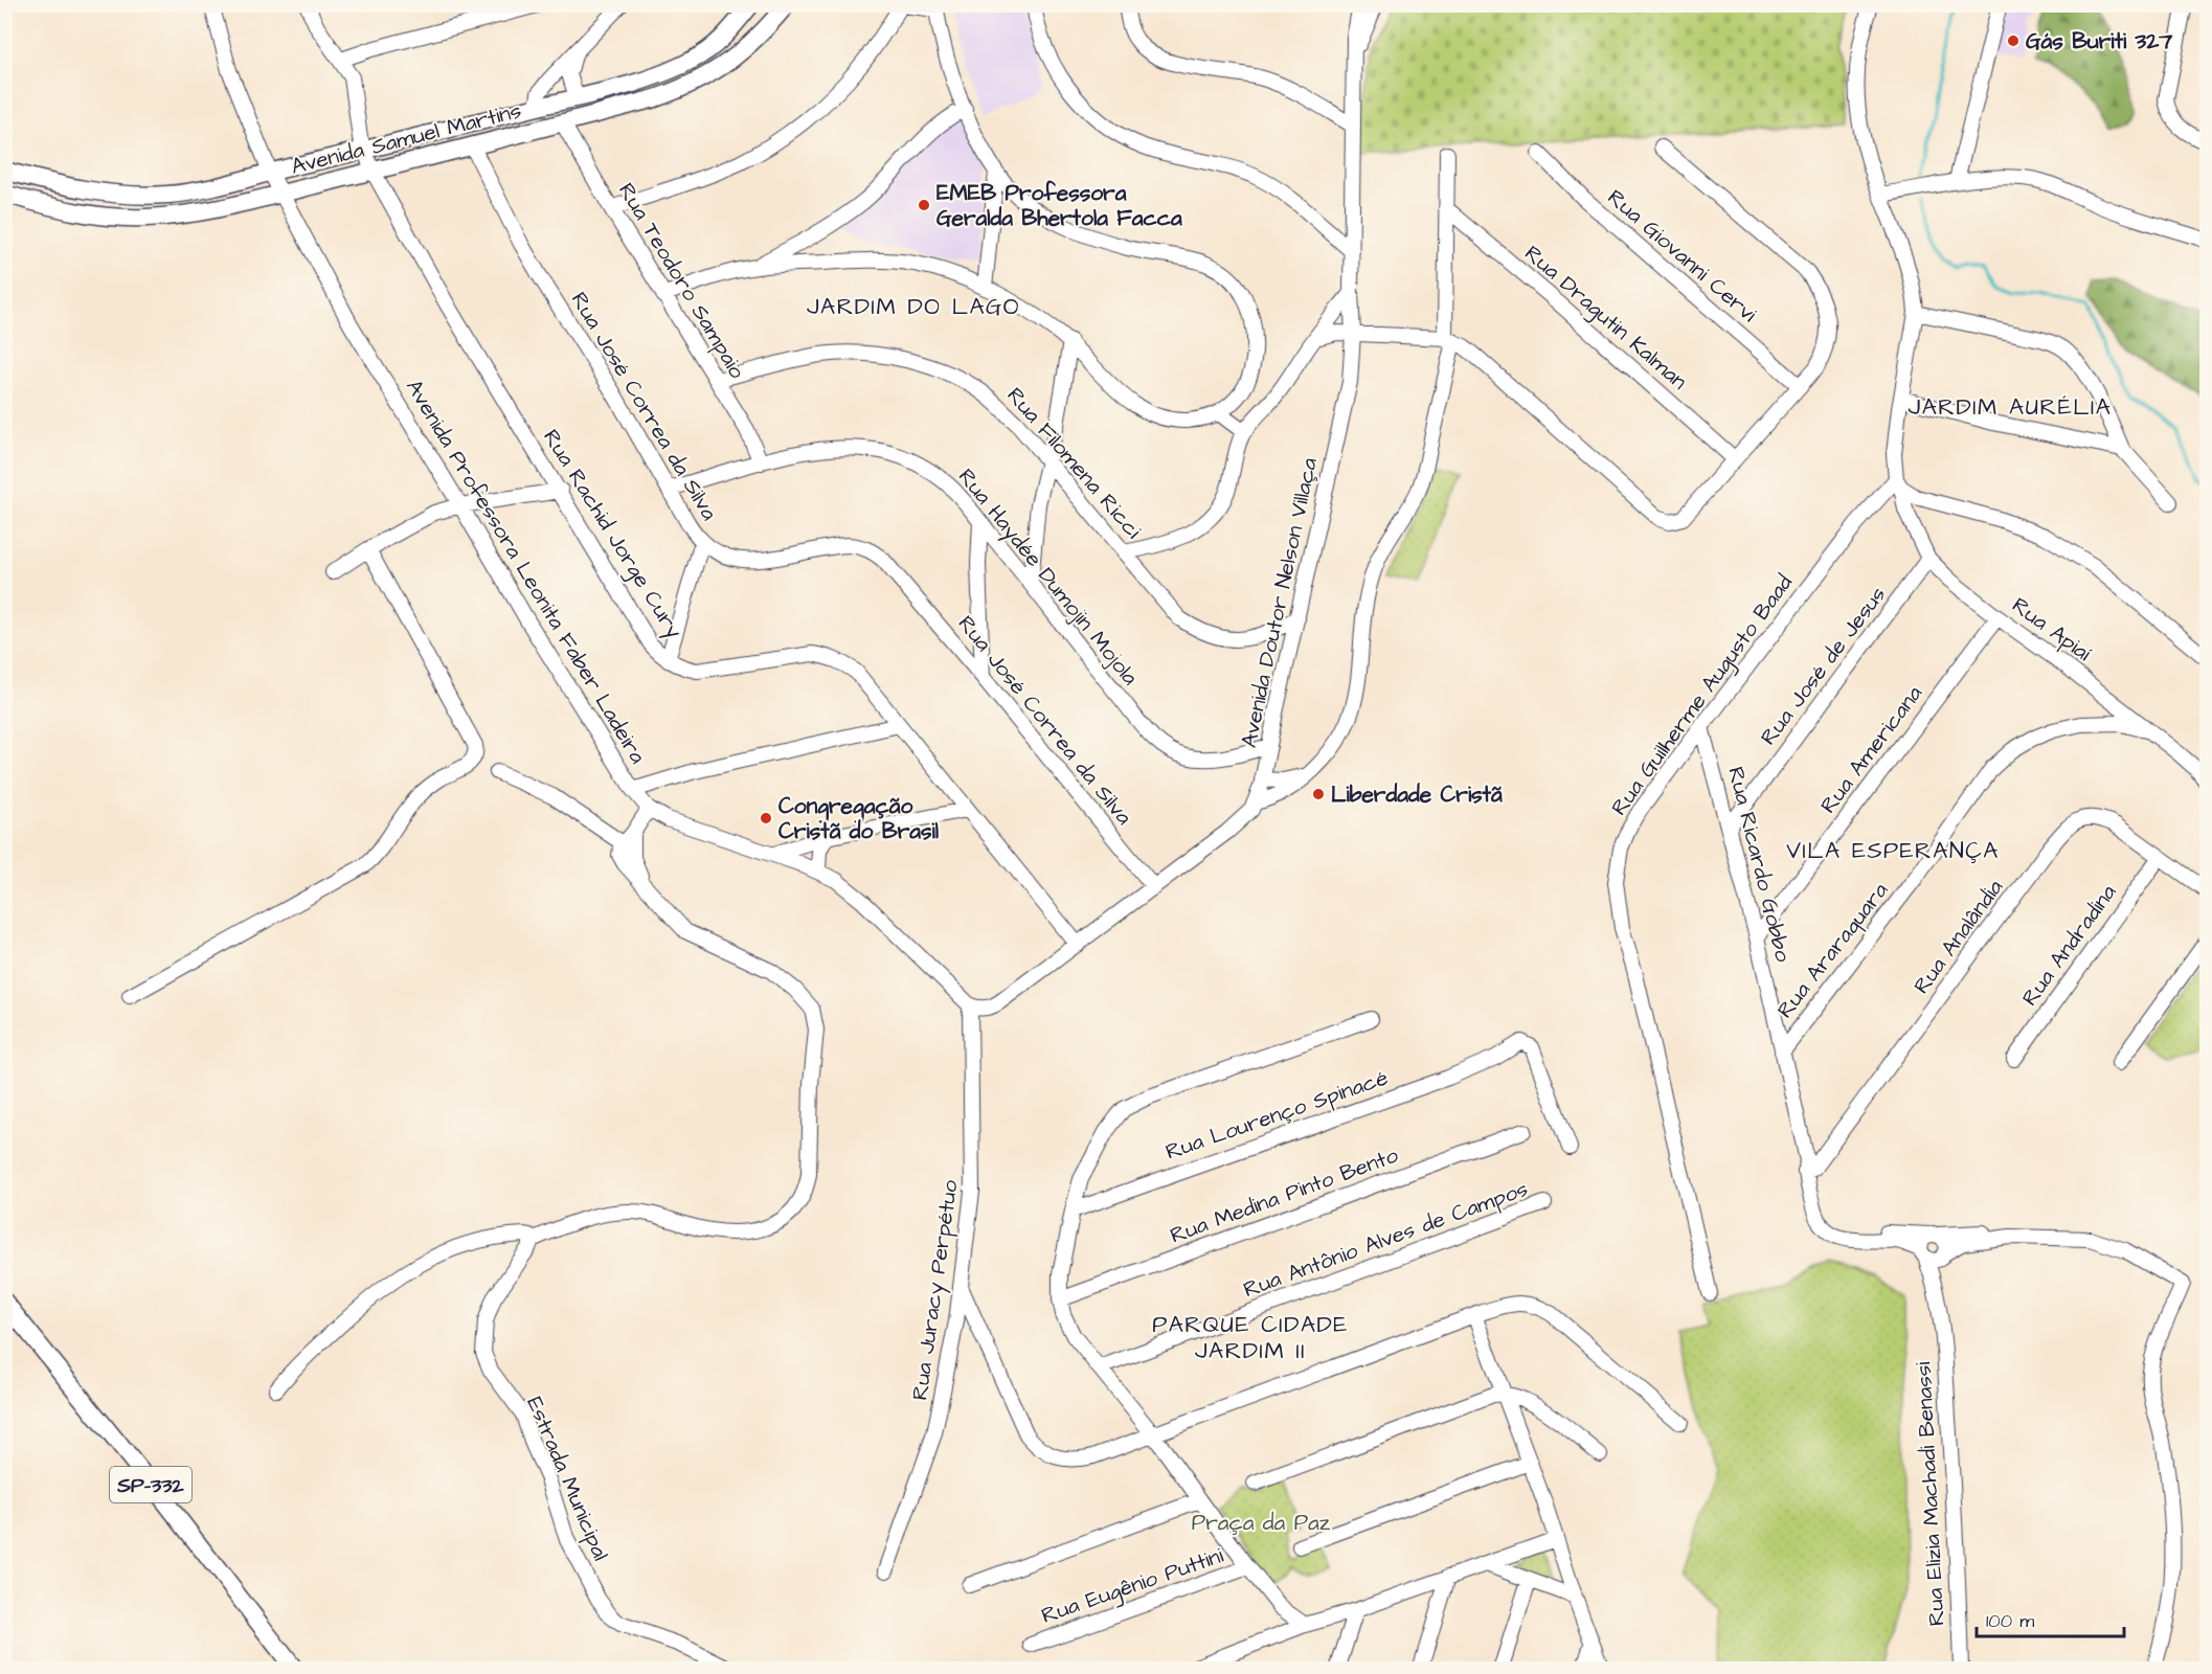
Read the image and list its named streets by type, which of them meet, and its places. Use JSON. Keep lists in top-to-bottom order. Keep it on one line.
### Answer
{"streets":{"main road":["Avenida Samuel Martins","SP-332"],"street":["Rua Giovanni Cervi","Rua Teodoro Sampaio","Rua Dragutin Kalman","Rua José Correa da Silva","Rua Filomena Ricci","Rua Rachid Jorge Cury","Avenida Professora Leonita Faber Ladeira","Rua Haydée Dumojin Mojola","Avenida Doutor Nelson Villaça","Rua Apiaí","Rua José de Jesus","Rua Guilherme Augusto Baad","Rua Americana","Rua Ricardo Gobbo","Rua Analândia","Rua Andradina","Rua Araraquara","Rua Lourenço Spinacé","Rua Medina Pinto Bento","Rua Antônio Alves de Campos","Rua Juracy Perpétuo","Estrada Municipal","Rua Elizia Machadi Benassi","Rua Eugênio Puttini"]},"crossings":[["Avenida Samuel Martins","Rua Teodoro Sampaio"],["Avenida Samuel Martins","Rua José Correa da Silva"],["Avenida Samuel Martins","Rua Rachid Jorge Cury"],["Avenida Samuel Martins","Avenida Professora Leonita Faber Ladeira"],["Rua Teodoro Sampaio","Rua Filomena Ricci"],["Rua Teodoro Sampaio","Rua Haydée Dumojin Mojola"],["Rua José Correa da Silva","Rua Haydée Dumojin Mojola"],["Rua José Correa da Silva","Avenida Doutor Nelson Villaça"],["Rua Filomena Ricci","Avenida Doutor Nelson Villaça"],["Rua Rachid Jorge Cury","Avenida Doutor Nelson Villaça"],["Avenida Professora Leonita Faber Ladeira","Avenida Doutor Nelson Villaça"],["Avenida Professora Leonita Faber Ladeira","Rua Juracy Perpétuo"],["Rua Haydée Dumojin Mojola","Avenida Doutor Nelson Villaça"],["Avenida Doutor Nelson Villaça","Rua Juracy Perpétuo"],["Rua Apiaí","Rua José de Jesus"],["Rua Apiaí","Rua Guilherme Augusto Baad"],["Rua Apiaí","Rua Americana"],["Rua Apiaí","Rua Araraquara"],["Rua José de Jesus","Rua Ricardo Gobbo"],["Rua Guilherme Augusto Baad","Rua Ricardo Gobbo"],["Rua Americana","Rua Ricardo Gobbo"],["Rua Ricardo Gobbo","Rua Analândia"],["Rua Ricardo Gobbo","Rua Araraquara"],["Rua Analândia","Rua Andradina"]],"districts":["JARDIM DO LAGO","JARDIM AURÉLIA","VILA ESPERANÇA","PARQUE CIDADE JARDIM II"],"parks":["Praça da Paz"],"places":["Gás Buriti 327","EMEB Professora Geralda Bhertola Facca","Liberdade Cristã","Congregação Cristã do Brasil"],"scale_bar":"100 m"}
